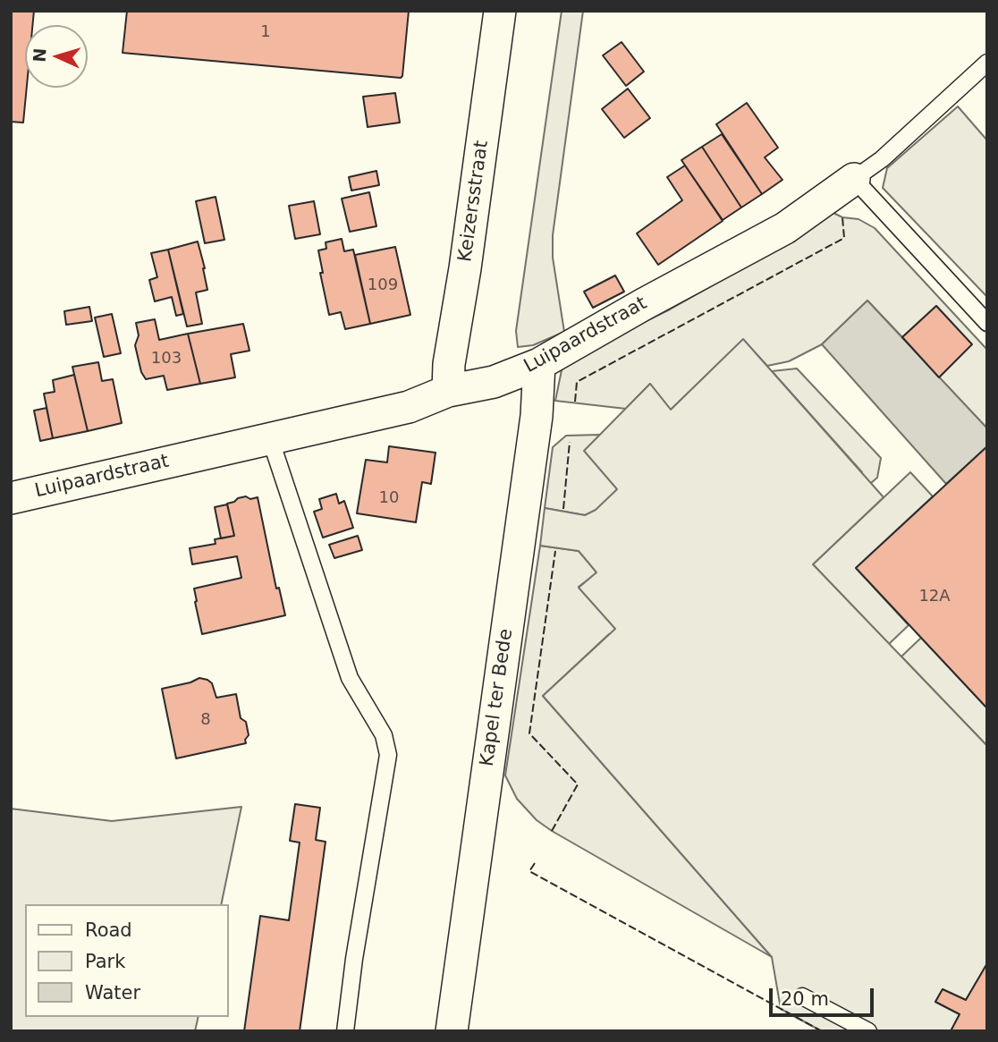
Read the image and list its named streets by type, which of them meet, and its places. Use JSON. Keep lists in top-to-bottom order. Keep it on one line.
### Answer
{"streets":{"street":["Keizersstraat","Luipaardstraat","Kapel ter Bede"]},"crossings":[["Keizersstraat","Luipaardstraat"],["Luipaardstraat","Kapel ter Bede"]],"house_numbers":["1","109","103","10","12A","8"],"legend":["Road","Park","Water"],"scale_bar":"20 m","north":"left"}
